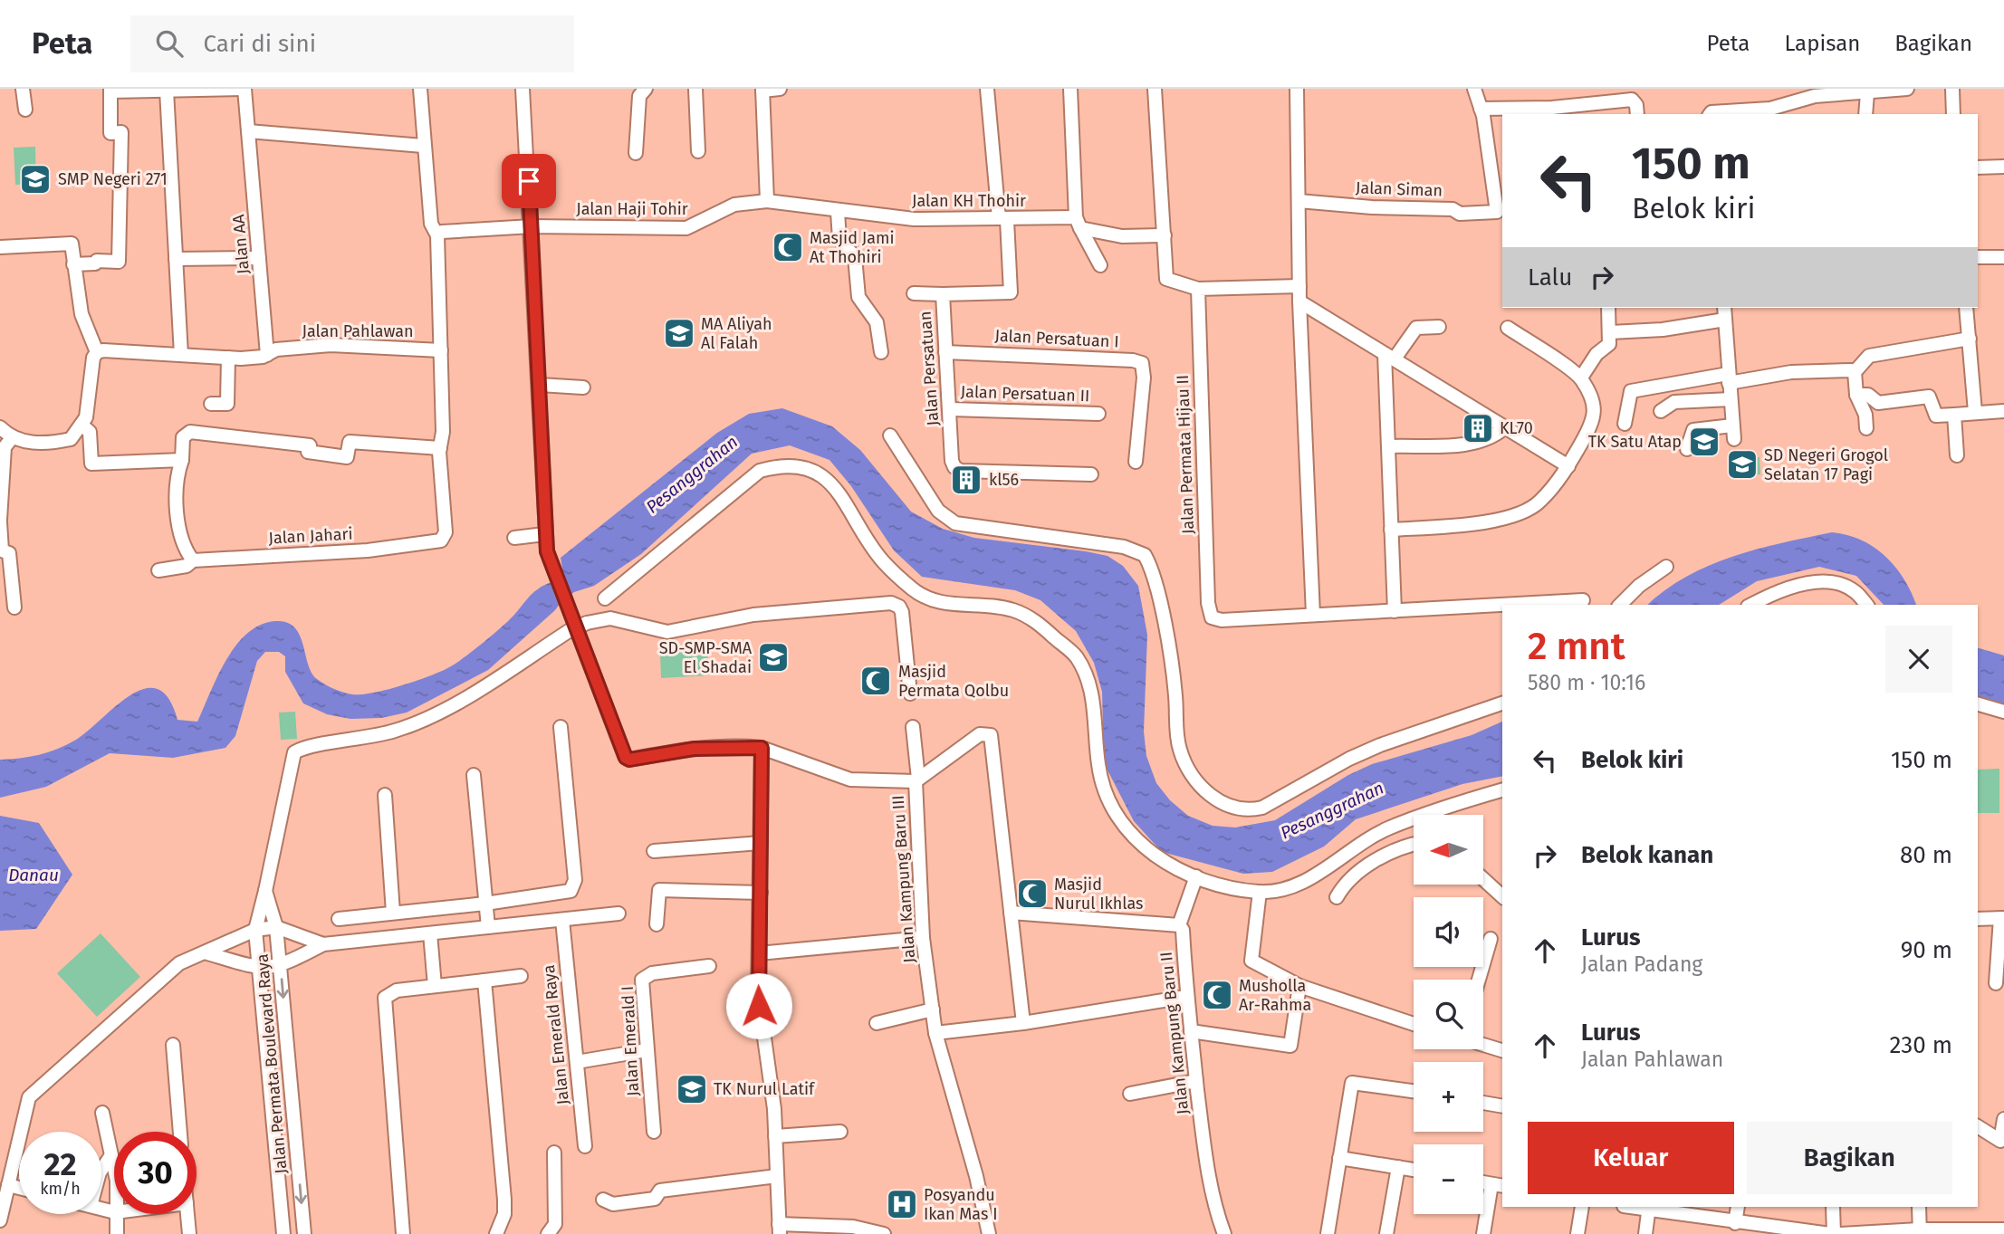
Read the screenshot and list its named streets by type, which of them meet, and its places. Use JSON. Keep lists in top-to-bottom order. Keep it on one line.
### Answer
{"streets":{"street":["Jalan Siman","Jalan KH Thohir","Jalan Haji Tohir","Jalan AA","Jalan Pahlawan","Jalan Persatuan I","Jalan Persatuan","Jalan Persatuan II","Jalan Permata Hijau II","Jalan Jahari","Jalan Kampung Baru III","Jalan Kampung Baru II","Jalan Emerald Raya","Jalan Emerald I","Jalan Permata Boulevard Raya"]},"crossings":[["Jalan KH Thohir","Jalan Haji Tohir"],["Jalan KH Thohir","Jalan Persatuan"],["Jalan AA","Jalan Pahlawan"],["Jalan Pahlawan","Jalan Jahari"],["Jalan Persatuan I","Jalan Persatuan"],["Jalan Persatuan","Jalan Persatuan II"]],"water":["Pesanggrahan","Danau"],"places":{"school or university":["SMP Negeri 271","MA Aliyah Al Falah","TK Satu Atap","SD Negeri Grogol Selatan 17 Pagi","SD-SMP-SMA El Shadai","TK Nurul Latif"],"mosque":["Masjid Jami At Thohiri","Masjid Permata Qolbu","Masjid Nurul Ikhlas","Musholla Ar-Rahma"],"building":["KL70","kl56"],"hospital":["Posyandu Ikan Mas I"]},"north":"left","page":{"header":"Peta","search":"Cari di sini","nav":["Peta","Lapisan","Bagikan"],"turn":["150 m","Belok kiri"],"then":"Lalu","heading":["2 mnt","580 m · 10:16"],"list":[{"name":"Belok kiri","value":"150 m"},{"name":"Belok kanan","value":"80 m"},{"name":"Lurus","note":"Jalan Padang","value":"90 m"},{"name":"Lurus","note":"Jalan Pahlawan","value":"230 m"}],"map_buttons":["+","−"],"buttons":["Keluar","Bagikan"],"speed":"22 km/h","limit":"30"}}
